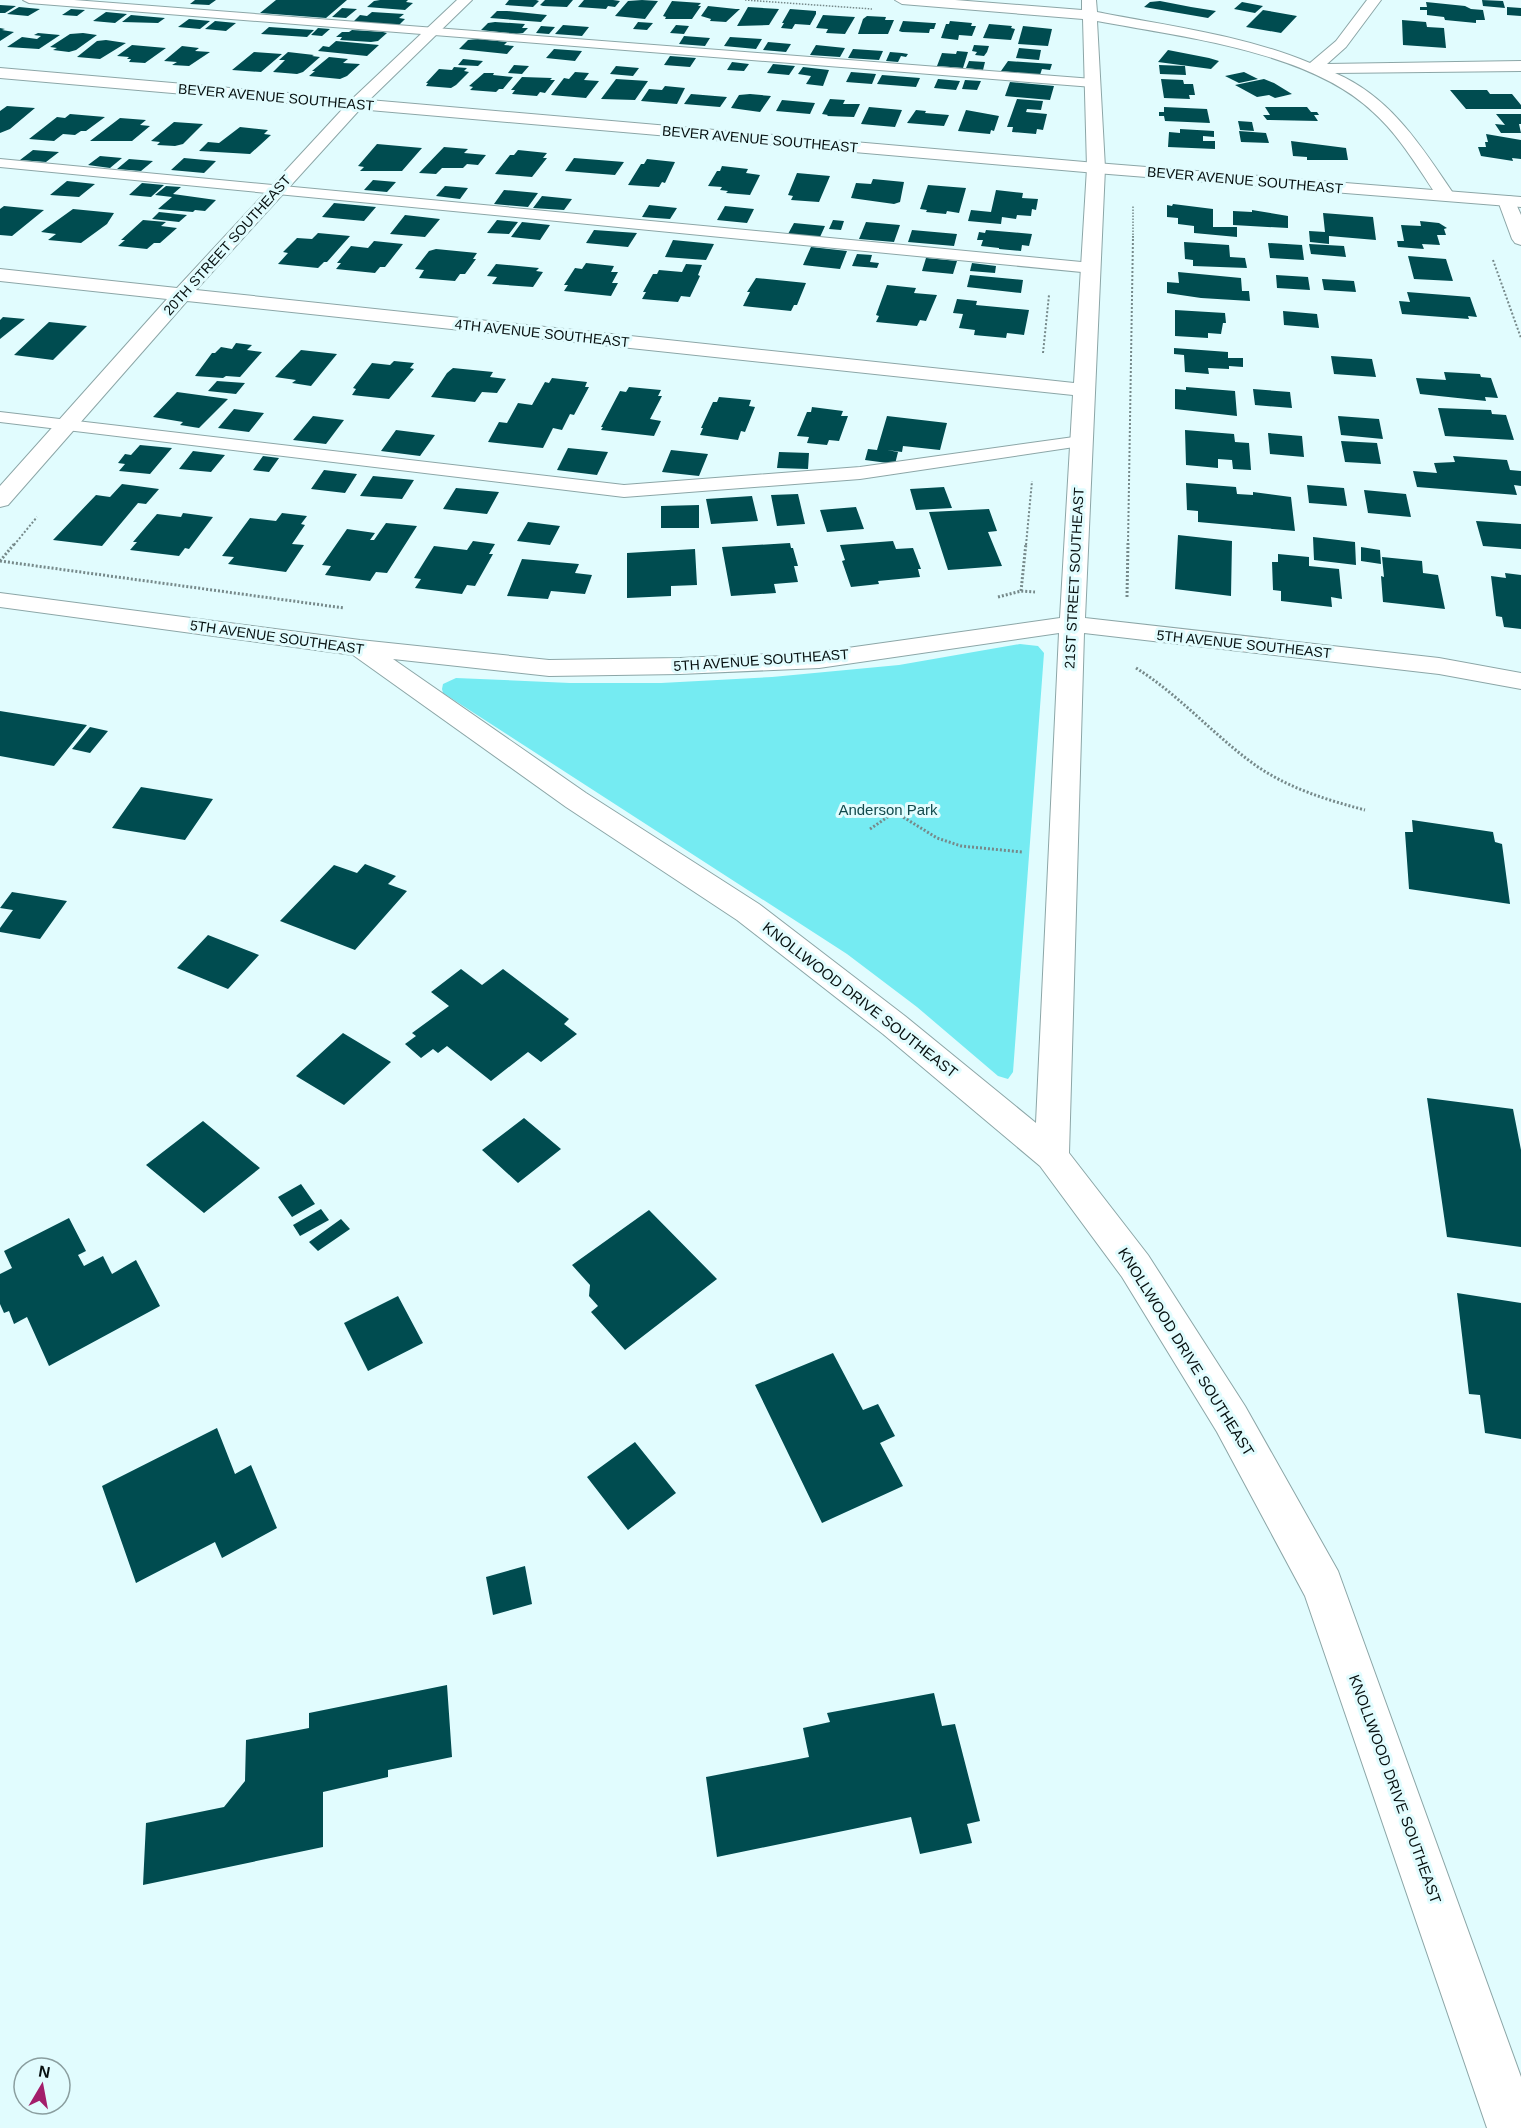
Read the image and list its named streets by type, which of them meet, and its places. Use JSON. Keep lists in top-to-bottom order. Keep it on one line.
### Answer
{"streets":{"street":["BEVER AVENUE SOUTHEAST","20TH STREET SOUTHEAST","4TH AVENUE SOUTHEAST","21ST STREET SOUTHEAST","5TH AVENUE SOUTHEAST","KNOLLWOOD DRIVE SOUTHEAST"]},"crossings":[["BEVER AVENUE SOUTHEAST","20TH STREET SOUTHEAST"],["BEVER AVENUE SOUTHEAST","21ST STREET SOUTHEAST"],["20TH STREET SOUTHEAST","4TH AVENUE SOUTHEAST"],["4TH AVENUE SOUTHEAST","21ST STREET SOUTHEAST"],["21ST STREET SOUTHEAST","5TH AVENUE SOUTHEAST"],["21ST STREET SOUTHEAST","KNOLLWOOD DRIVE SOUTHEAST"],["5TH AVENUE SOUTHEAST","KNOLLWOOD DRIVE SOUTHEAST"]],"parks":["Anderson Park"],"north":"top"}
